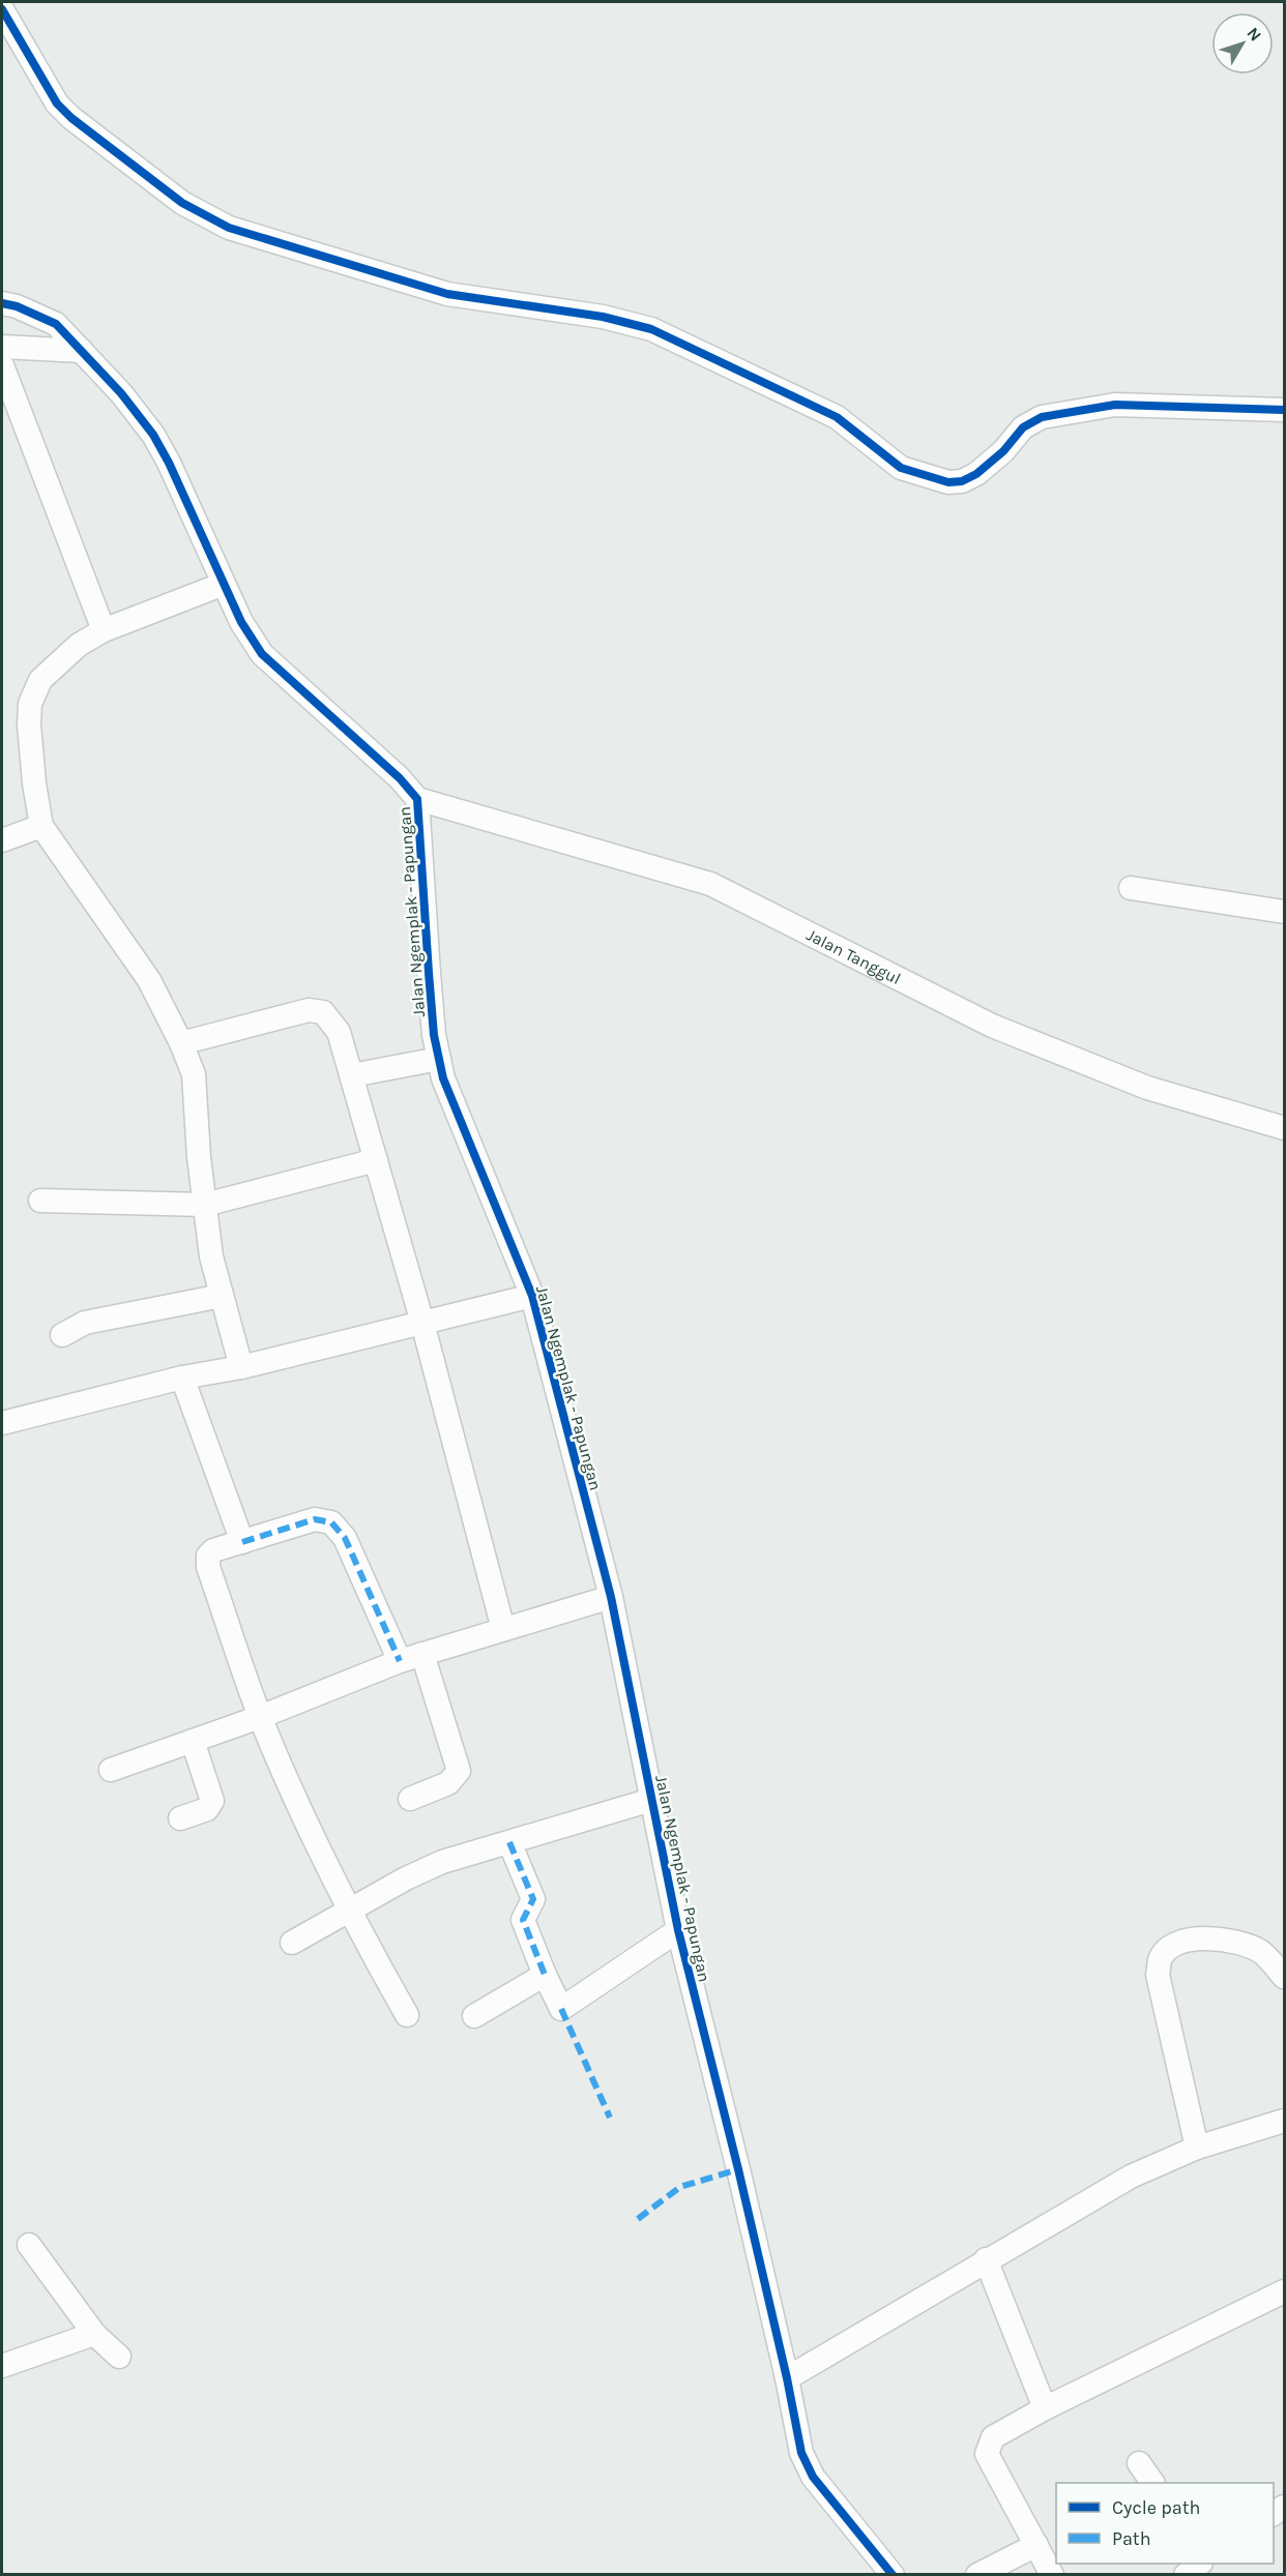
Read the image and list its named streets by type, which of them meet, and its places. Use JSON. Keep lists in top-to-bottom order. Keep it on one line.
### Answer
{"streets":{"street":["Jalan Ngemplak - Papungan","Jalan Tanggul"]},"crossings":[["Jalan Ngemplak - Papungan","Jalan Tanggul"]],"legend":["Cycle path","Path"],"north":"top right"}
